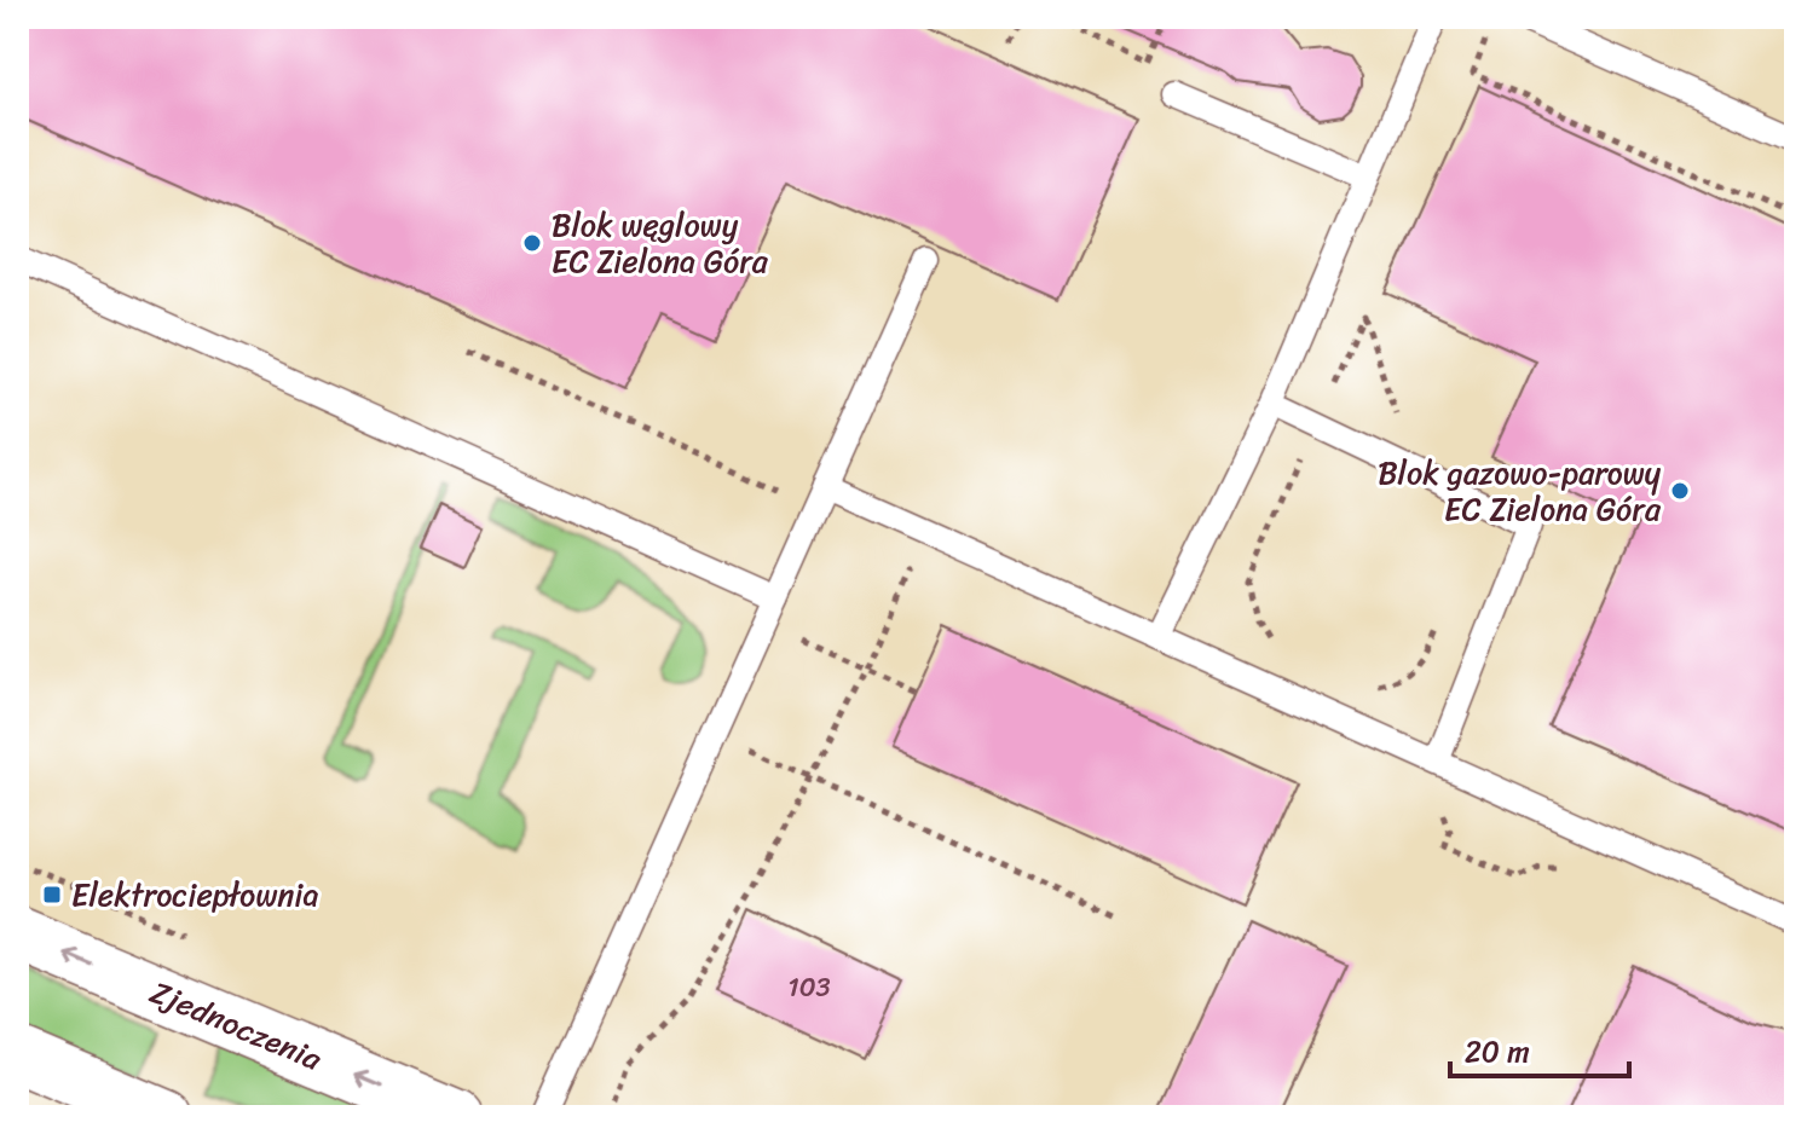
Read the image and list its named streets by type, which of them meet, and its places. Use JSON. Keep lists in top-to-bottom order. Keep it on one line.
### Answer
{"streets":{"main road":["Zjednoczenia"]},"places":{"other":["Blok węglowy EC Zielona Góra","Blok gazowo-parowy EC Zielona Góra"],"transit":["Elektrociepłownia"]},"house_numbers":["103"],"scale_bar":"20 m"}
